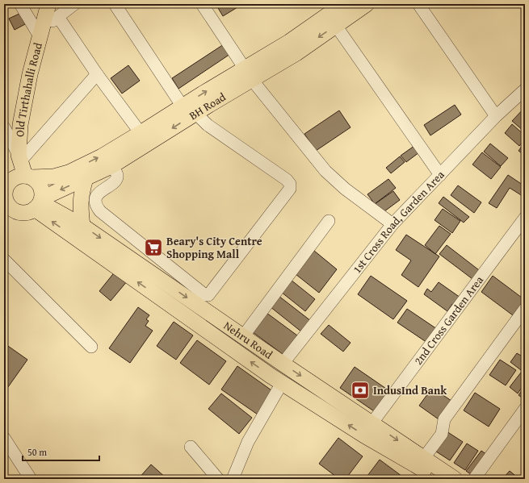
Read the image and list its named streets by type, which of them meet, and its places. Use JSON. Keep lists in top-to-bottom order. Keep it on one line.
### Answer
{"streets":{"main road":["Old Tirthahalli Road","BH Road","Nehru Road"],"street":["1st Cross Road, Garden Area","2nd Cross Garden Area"]},"crossings":[["Old Tirthahalli Road","BH Road"],["Old Tirthahalli Road","Nehru Road"],["BH Road","Nehru Road"],["1st Cross Road, Garden Area","Nehru Road"],["2nd Cross Garden Area","Nehru Road"]],"places":{"supermarket":["Beary's City Centre Shopping Mall"],"bank":["IndusInd Bank"]},"scale_bar":"50 m"}
